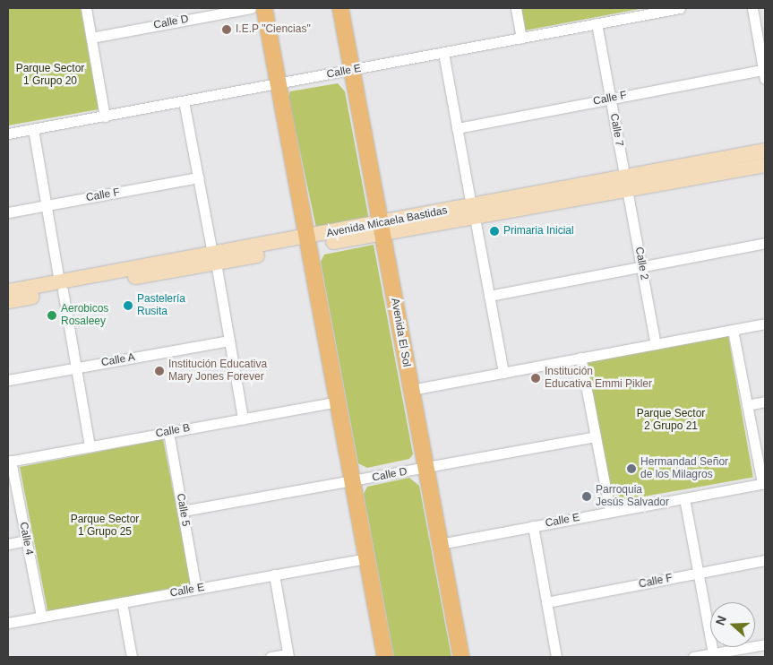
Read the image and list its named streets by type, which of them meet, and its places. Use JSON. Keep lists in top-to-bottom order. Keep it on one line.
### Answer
{"streets":{"main road":["Avenida El Sol"],"street":["Calle D","Calle E","Calle F","Calle 7","Avenida Micaela Bastidas","Calle 2","Calle A","Calle B","Calle 5","Calle 4"]},"crossings":[["Calle D","Avenida El Sol"],["Calle D","Calle 5"],["Calle E","Calle 7"],["Calle E","Avenida El Sol"],["Calle E","Calle 5"],["Calle E","Calle 4"],["Calle F","Calle 7"],["Calle 7","Avenida Micaela Bastidas"],["Calle 7","Calle 2"],["Avenida Micaela Bastidas","Calle 2"],["Avenida Micaela Bastidas","Avenida El Sol"],["Calle B","Calle 5"],["Calle B","Calle 4"]],"parks":["Parque Sector 1 Grupo 20","Parque Sector 2 Grupo 21","Parque Sector 1 Grupo 25"],"places":["I.E.P \"Ciencias\"","Primaria Inicial","Pastelería Rusita","Aerobicos Rosaleey","Institución Educativa Mary Jones Forever","Institución Educativa Emmi Pikler","Hermandad Señor de los Milagros","Parroquia Jesús Salvador"],"north":"left"}
